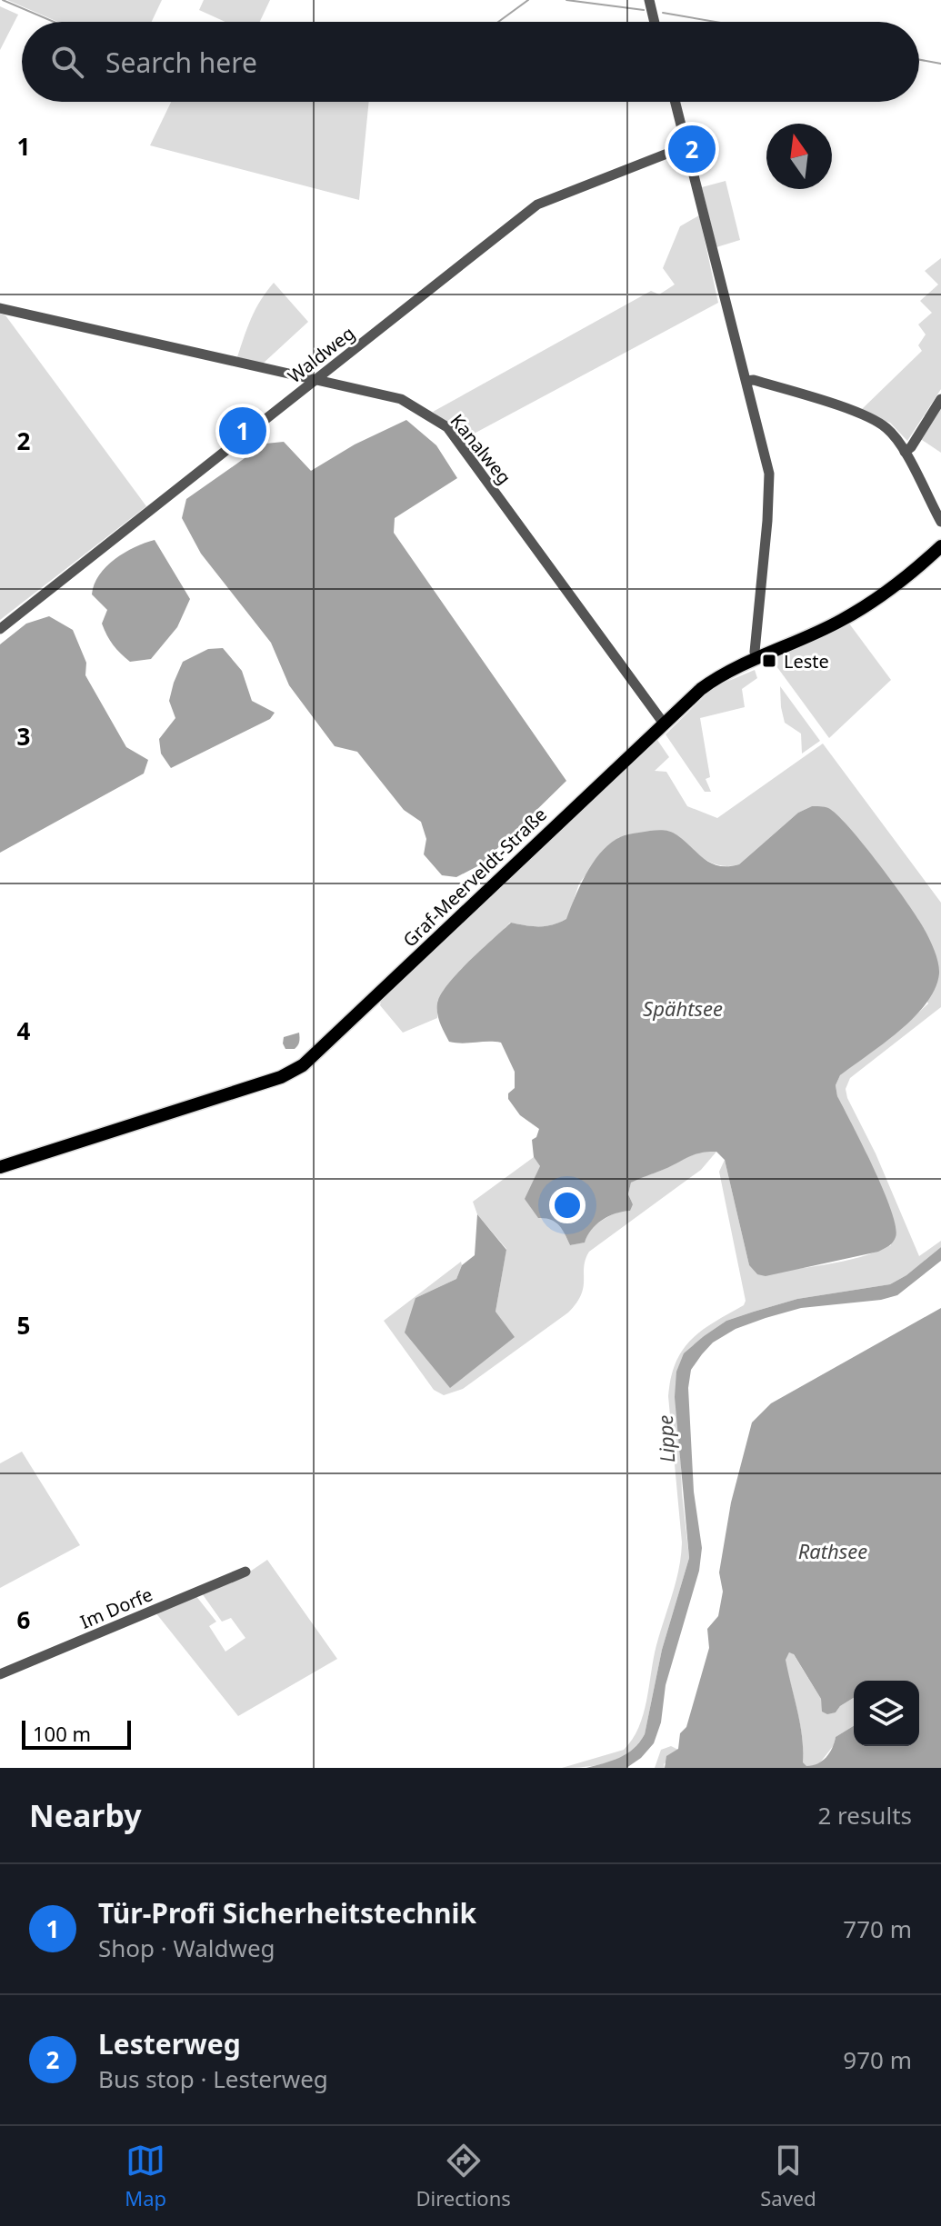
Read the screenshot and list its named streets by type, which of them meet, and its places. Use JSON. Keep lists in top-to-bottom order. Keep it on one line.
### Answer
{"streets":{"main road":["Graf-Meerveldt-Straße"],"street":["Waldweg","Kanalweg","Im Dorfe"]},"crossings":[["Waldweg","Kanalweg"],["Kanalweg","Graf-Meerveldt-Straße"]],"water":["Spähtsee","Lippe","Rathsee"],"places":{"transit":["Leste"]},"scale_bar":"100 m","north":"top","page":{"search":"Search here","pins":["2","1"],"scale":"100 m","heading":["Nearby","2 results"],"list":[{"mark":"1","name":"Tür-Profi Sicherheitstechnik","note":"Shop · Waldweg","value":"770 m"},{"mark":"2","name":"Lesterweg","note":"Bus stop · Lesterweg","value":"970 m"}],"nav":["Map","Directions","Saved"]},"grid":{"rows":["1","2","3","4","5","6"]}}
